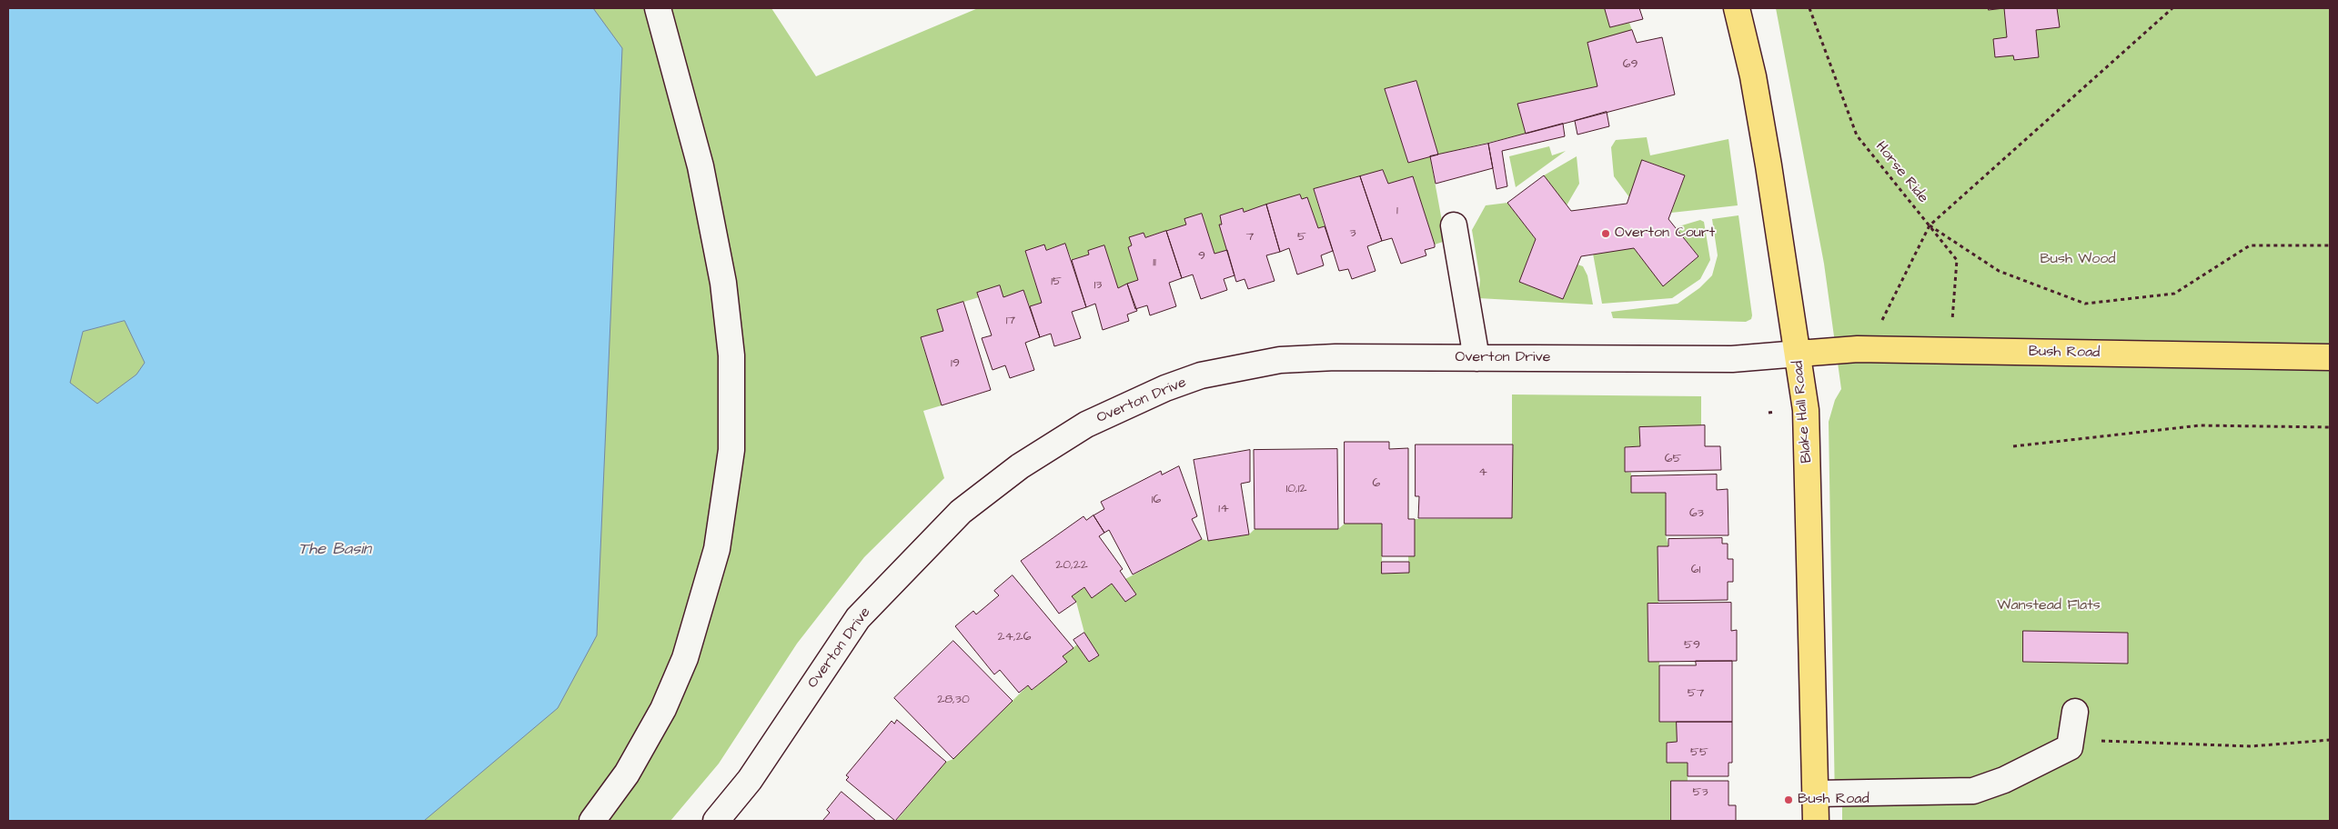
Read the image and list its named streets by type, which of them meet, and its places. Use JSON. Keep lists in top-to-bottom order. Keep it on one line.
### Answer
{"streets":{"main road":["Bush Road","Blake Hall Road"],"street":["Overton Drive"],"path":["Horse Ride"]},"crossings":[["Horse Ride","Bush Road"],["Bush Road","Overton Drive"],["Bush Road","Blake Hall Road"],["Overton Drive","Blake Hall Road"]],"water":["The Basin"],"parks":["Bush Wood","Wanstead Flats"],"places":["Overton Court","Bush Road"],"house_numbers":["69","1","3","7","5","9","11","15","13","17","19","65","4","6","10,12","16","14","63","20,22","61","24,26","59","57","28,30","55","53"]}
